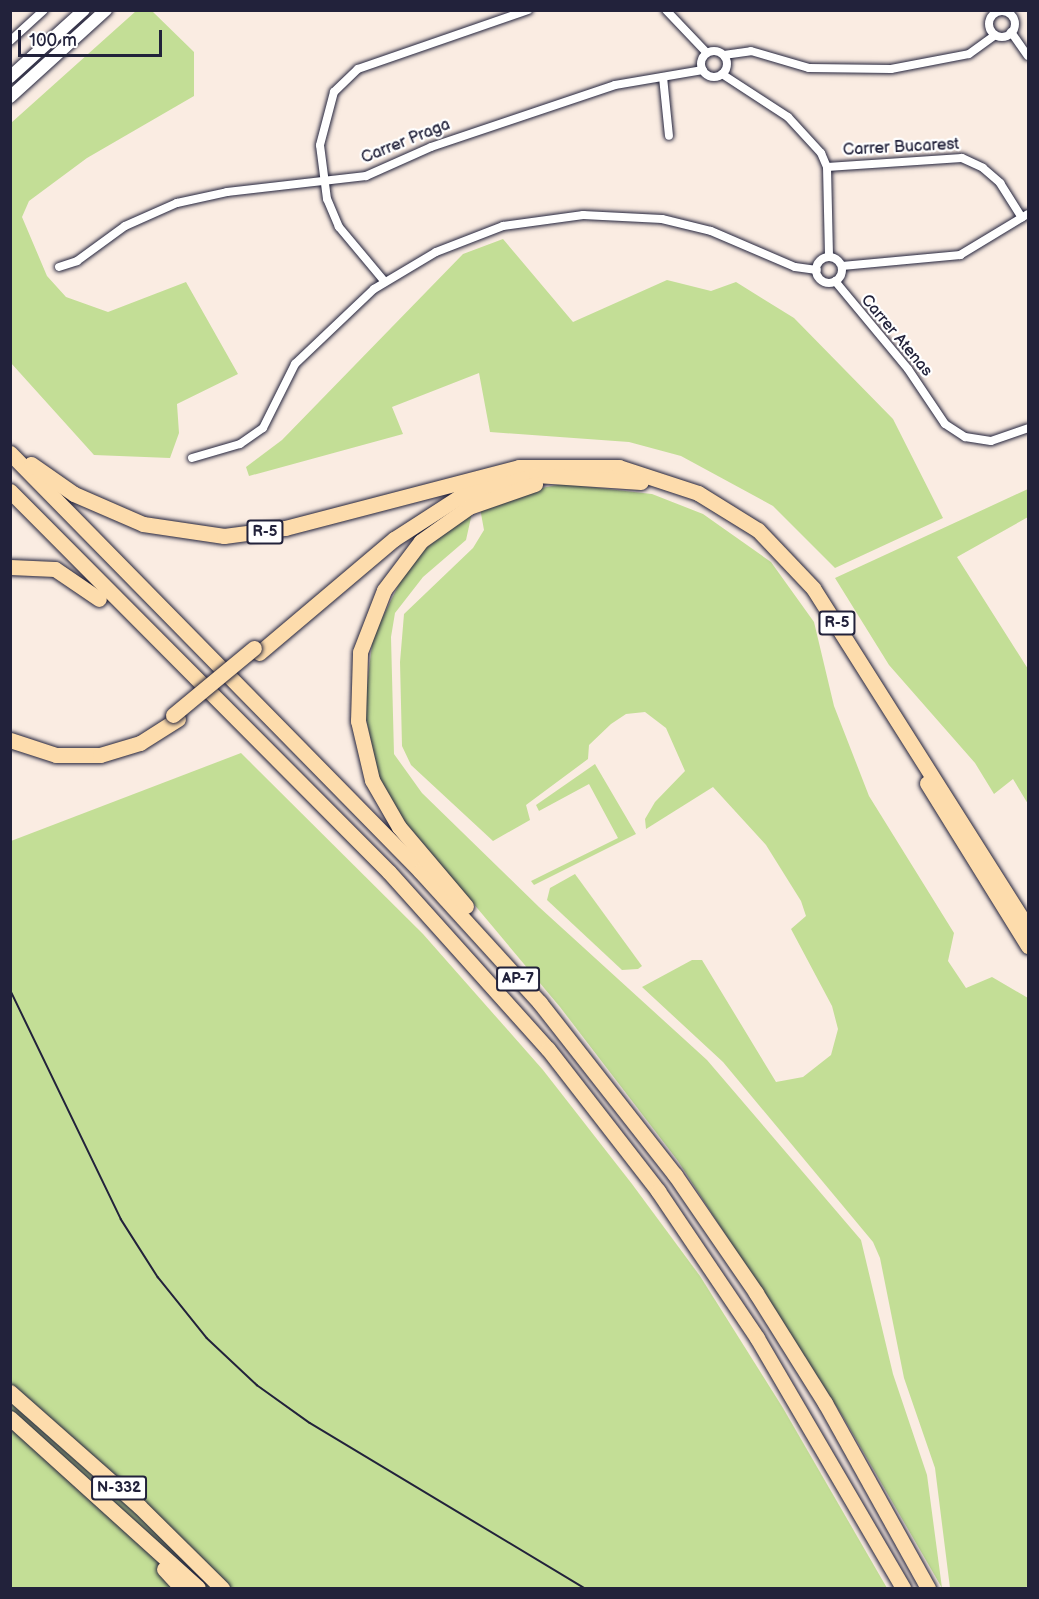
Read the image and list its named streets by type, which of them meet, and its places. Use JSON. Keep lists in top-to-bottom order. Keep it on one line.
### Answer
{"streets":{"highway":["R-5","AP-7","N-332"],"street":["Carrer Praga","Carrer Bucarest","Carrer Atenas"]},"scale_bar":"100 m"}
